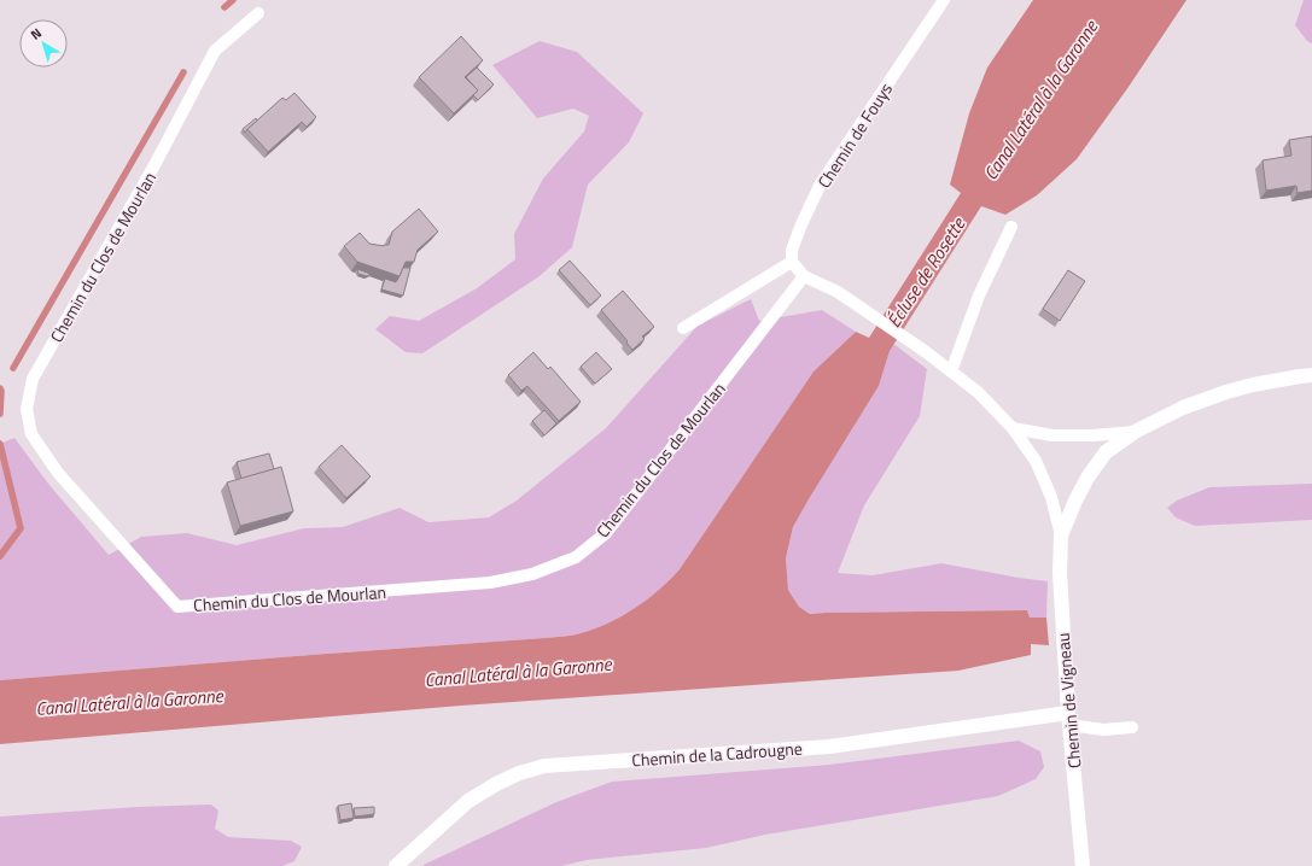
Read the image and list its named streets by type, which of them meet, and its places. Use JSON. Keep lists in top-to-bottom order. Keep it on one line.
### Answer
{"streets":{"street":["Chemin de Vigneau","Chemin de la Cadrougne"],"lane":["Chemin de Fouys","Chemin du Clos de Mourlan"]},"crossings":[["Chemin de Vigneau","Chemin de la Cadrougne"]],"water":["Canal Latéral à la Garonne","Écluse de Rosette"],"north":"top left"}
